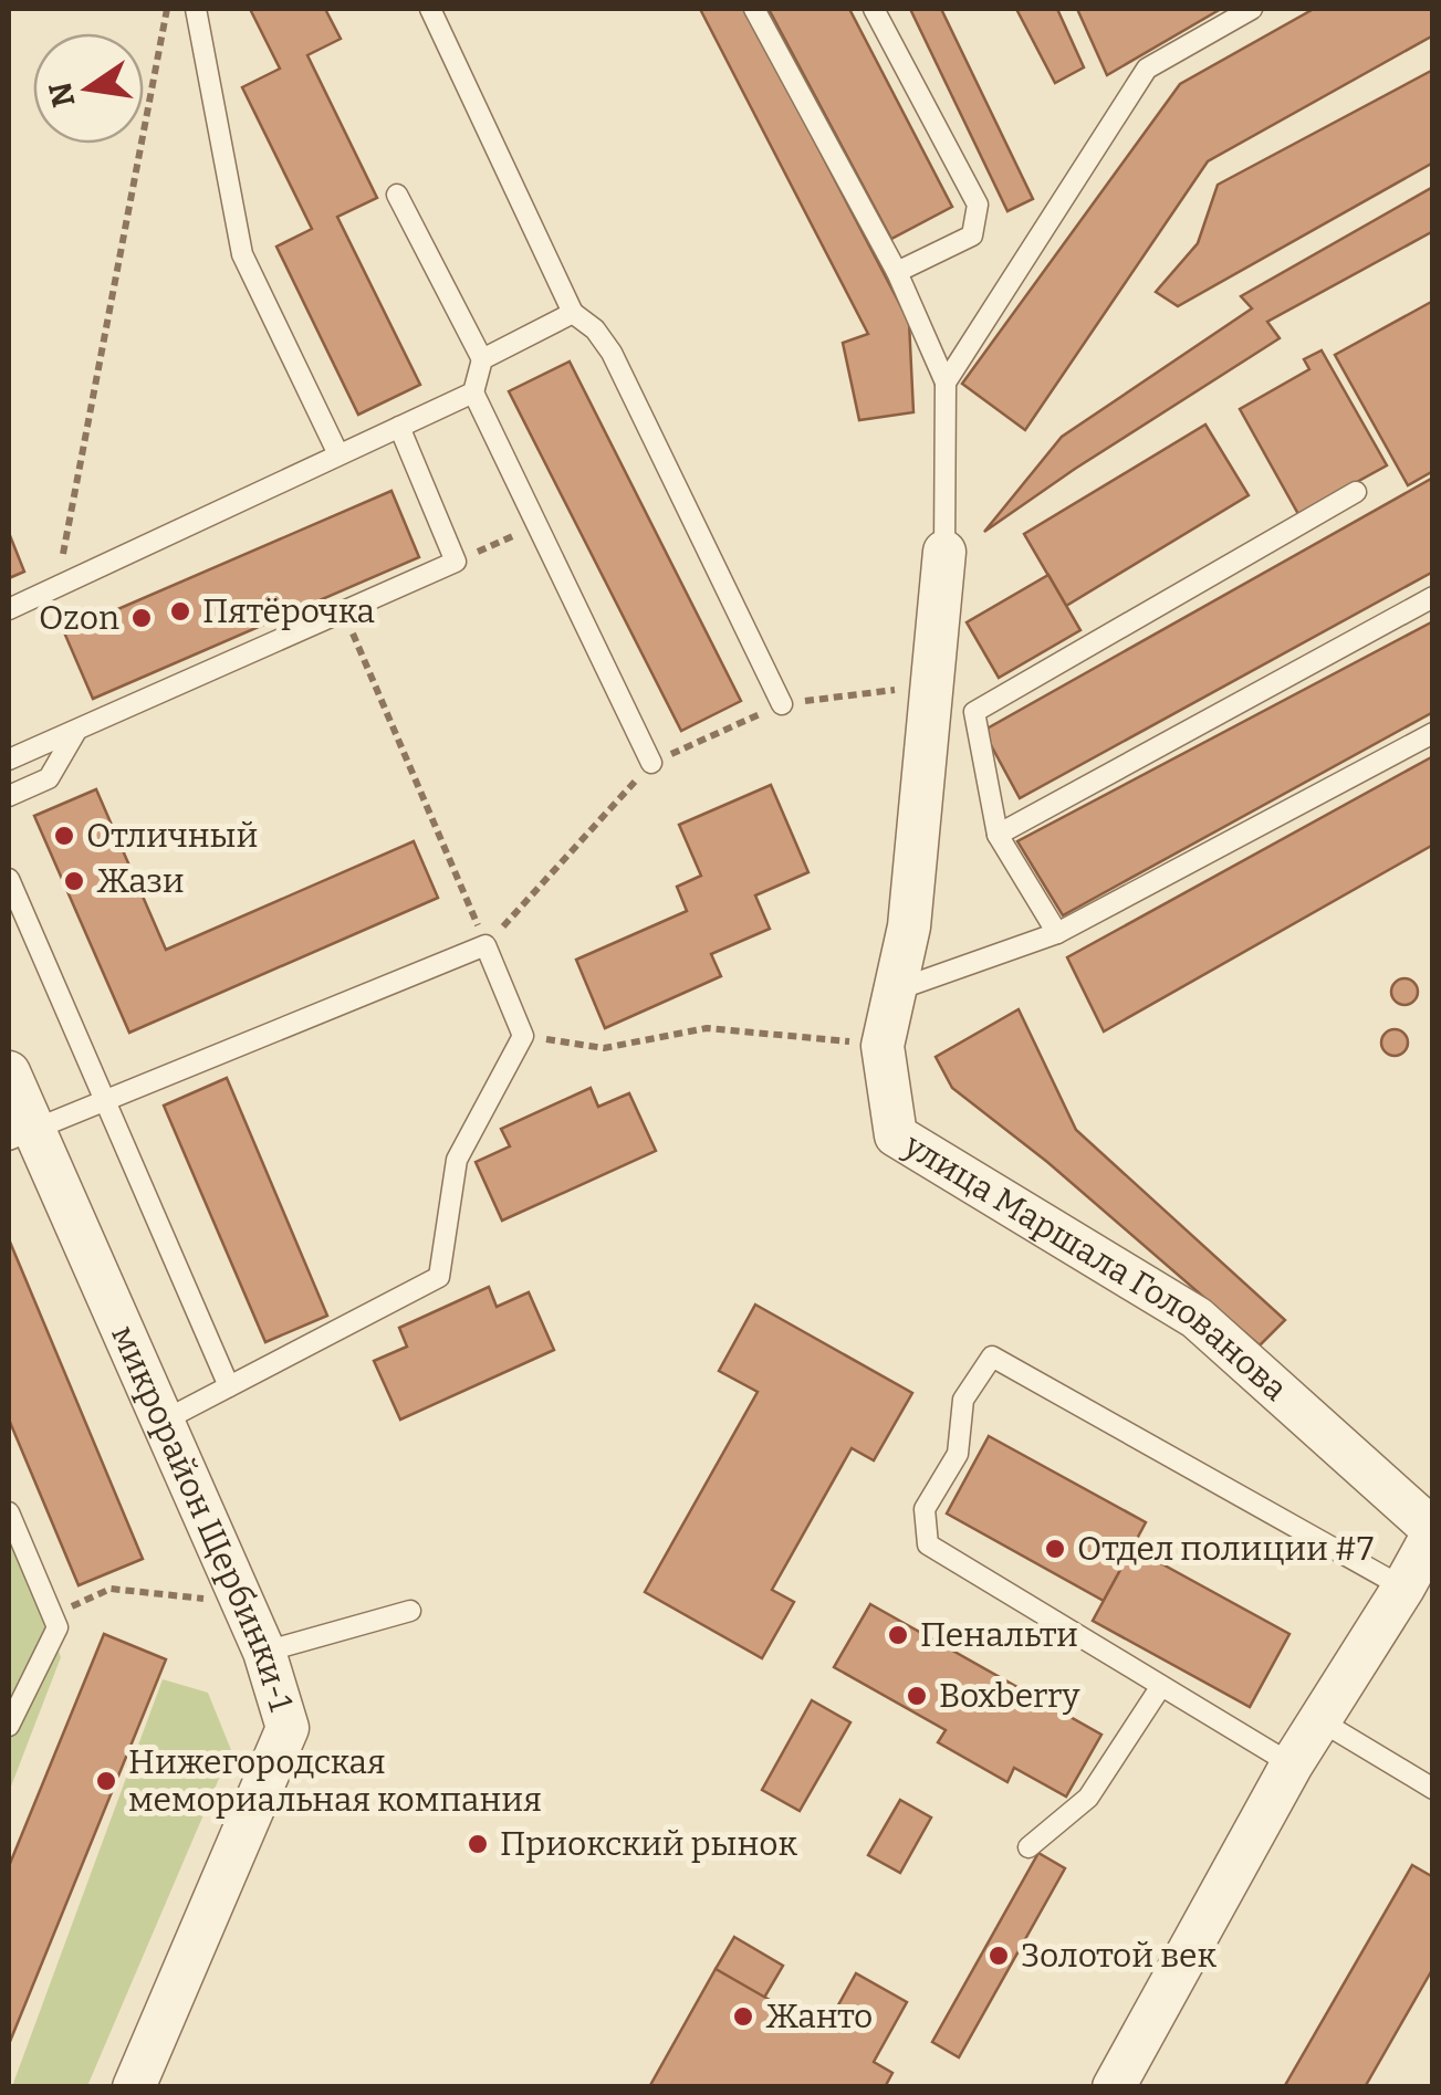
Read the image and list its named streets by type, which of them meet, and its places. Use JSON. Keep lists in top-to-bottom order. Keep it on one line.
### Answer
{"streets":{"street":["улица Маршала Голованова","микрорайон Щербинки-1"]},"places":["Пятёрочка","Ozon","Отличный","Жази","Отдел полиции #7","Пенальти","Boxberry","Нижегородская мемориальная компания","Приокский рынок","Золотой век","Жанто"],"north":"left"}
